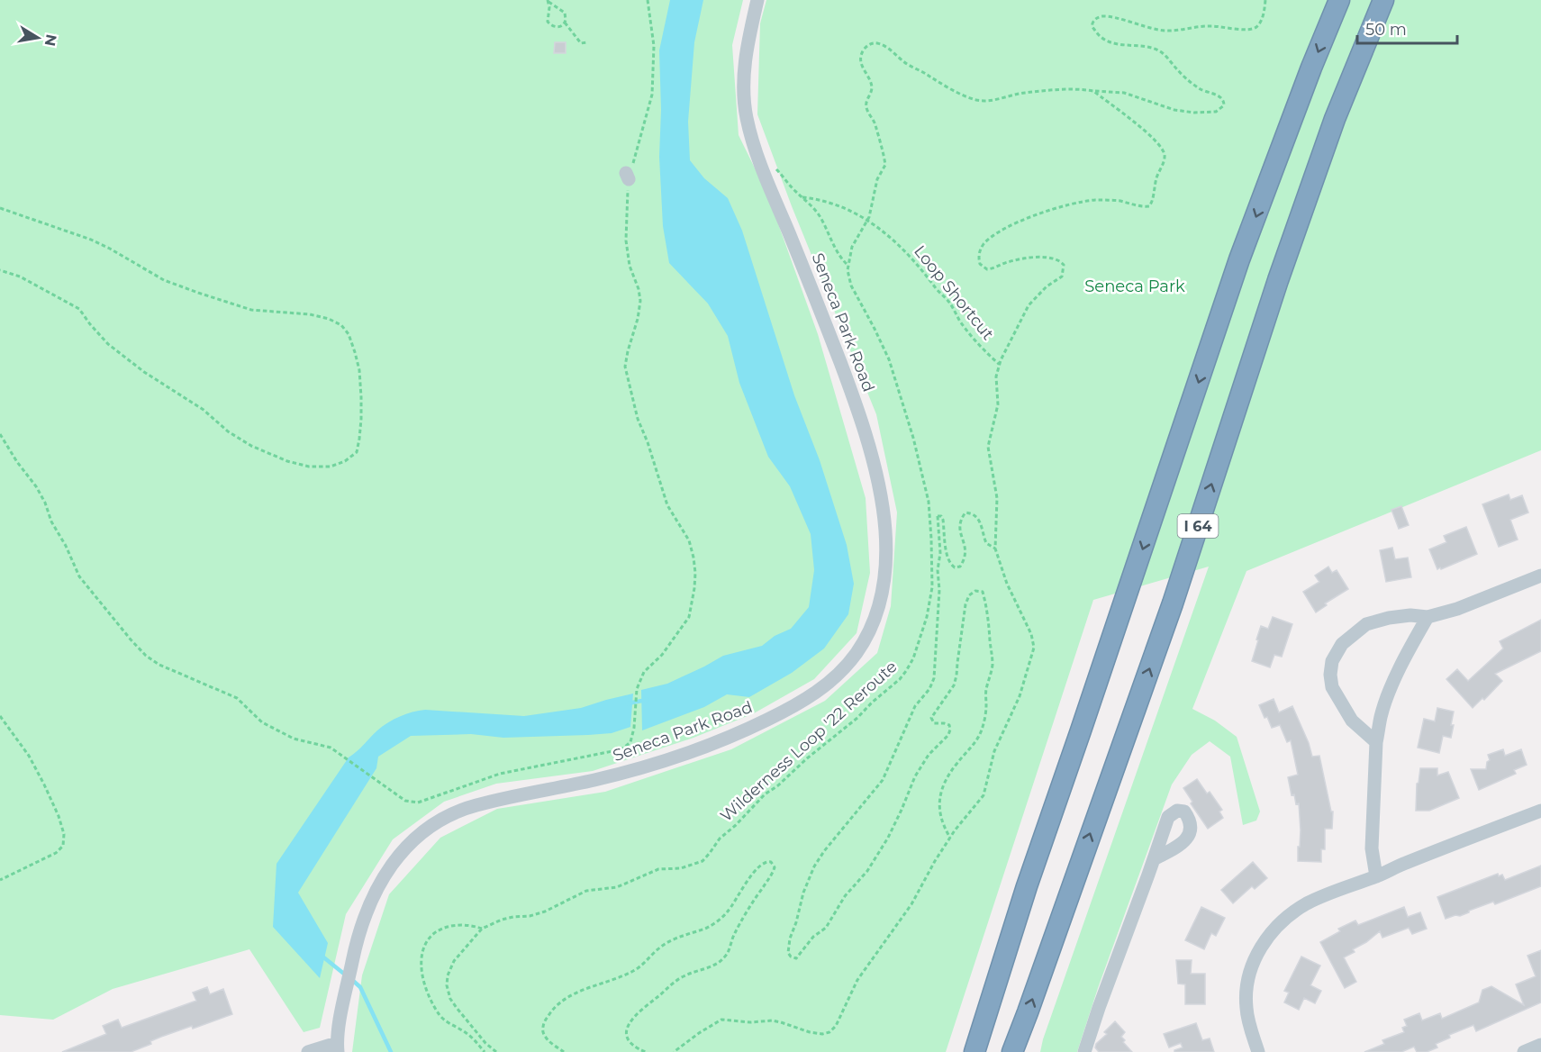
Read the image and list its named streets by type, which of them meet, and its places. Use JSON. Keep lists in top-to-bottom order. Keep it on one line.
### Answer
{"streets":{"highway":["I 64"],"street":["Seneca Park Road"],"path":["Loop Shortcut","Wilderness Loop '22 Reroute"]},"crossings":[["Loop Shortcut","Wilderness Loop '22 Reroute"]],"parks":["Seneca Park"],"scale_bar":"50 m","north":"right"}
